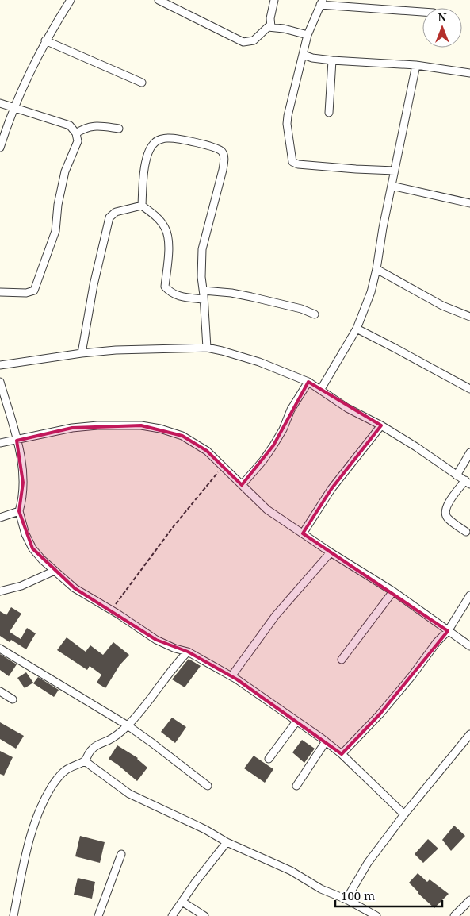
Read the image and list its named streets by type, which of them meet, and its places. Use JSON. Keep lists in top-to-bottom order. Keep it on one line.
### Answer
{"scale_bar":"100 m","north":"top"}
